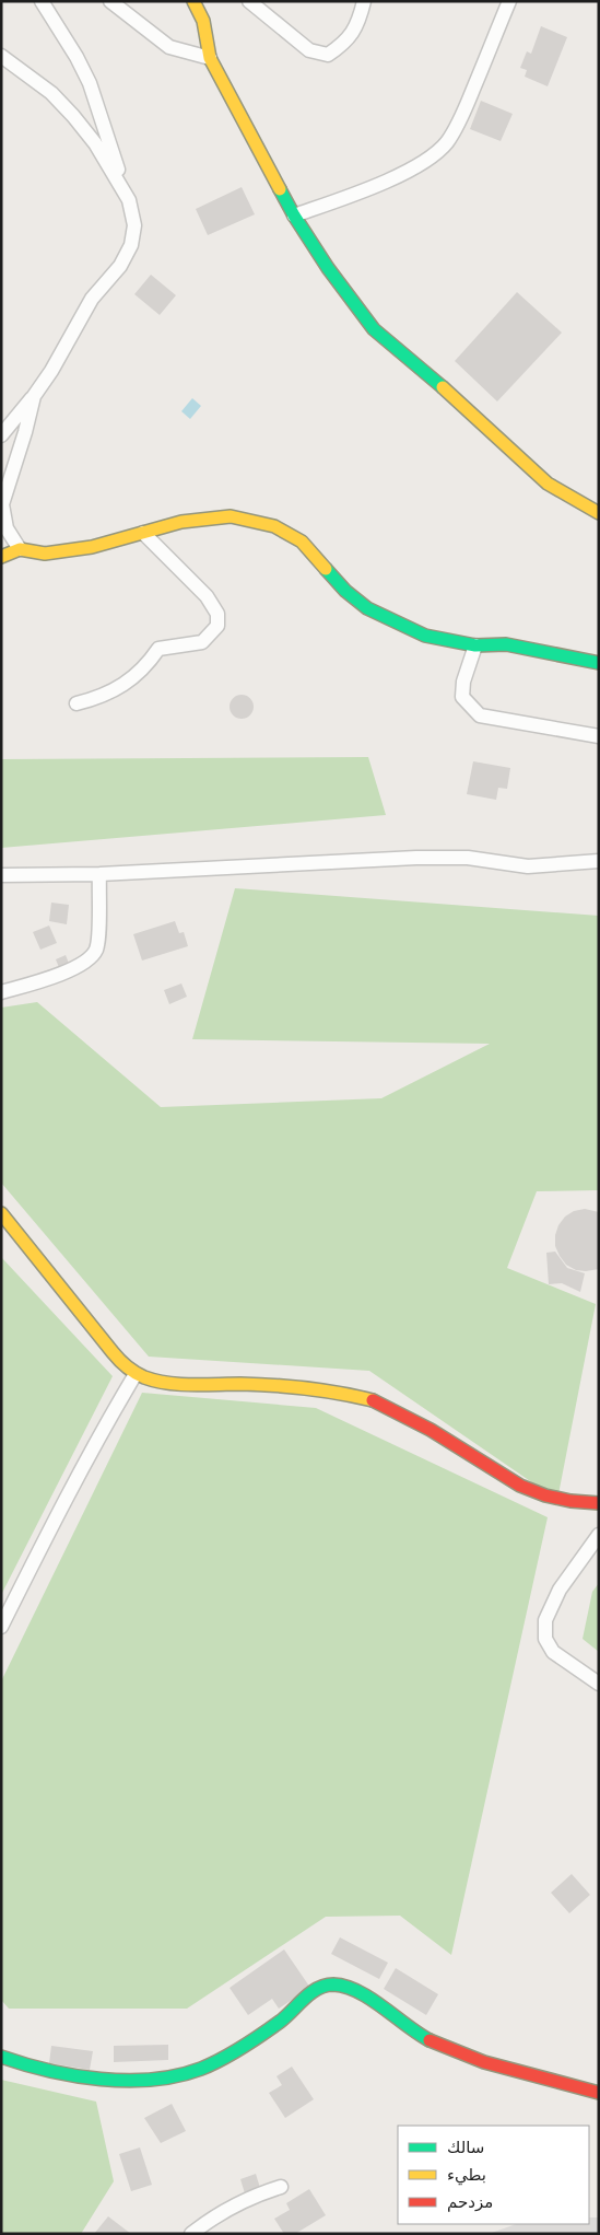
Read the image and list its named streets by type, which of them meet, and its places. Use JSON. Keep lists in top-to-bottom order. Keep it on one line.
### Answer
{"legend":["سالك","بطيء","مزدحم"]}
